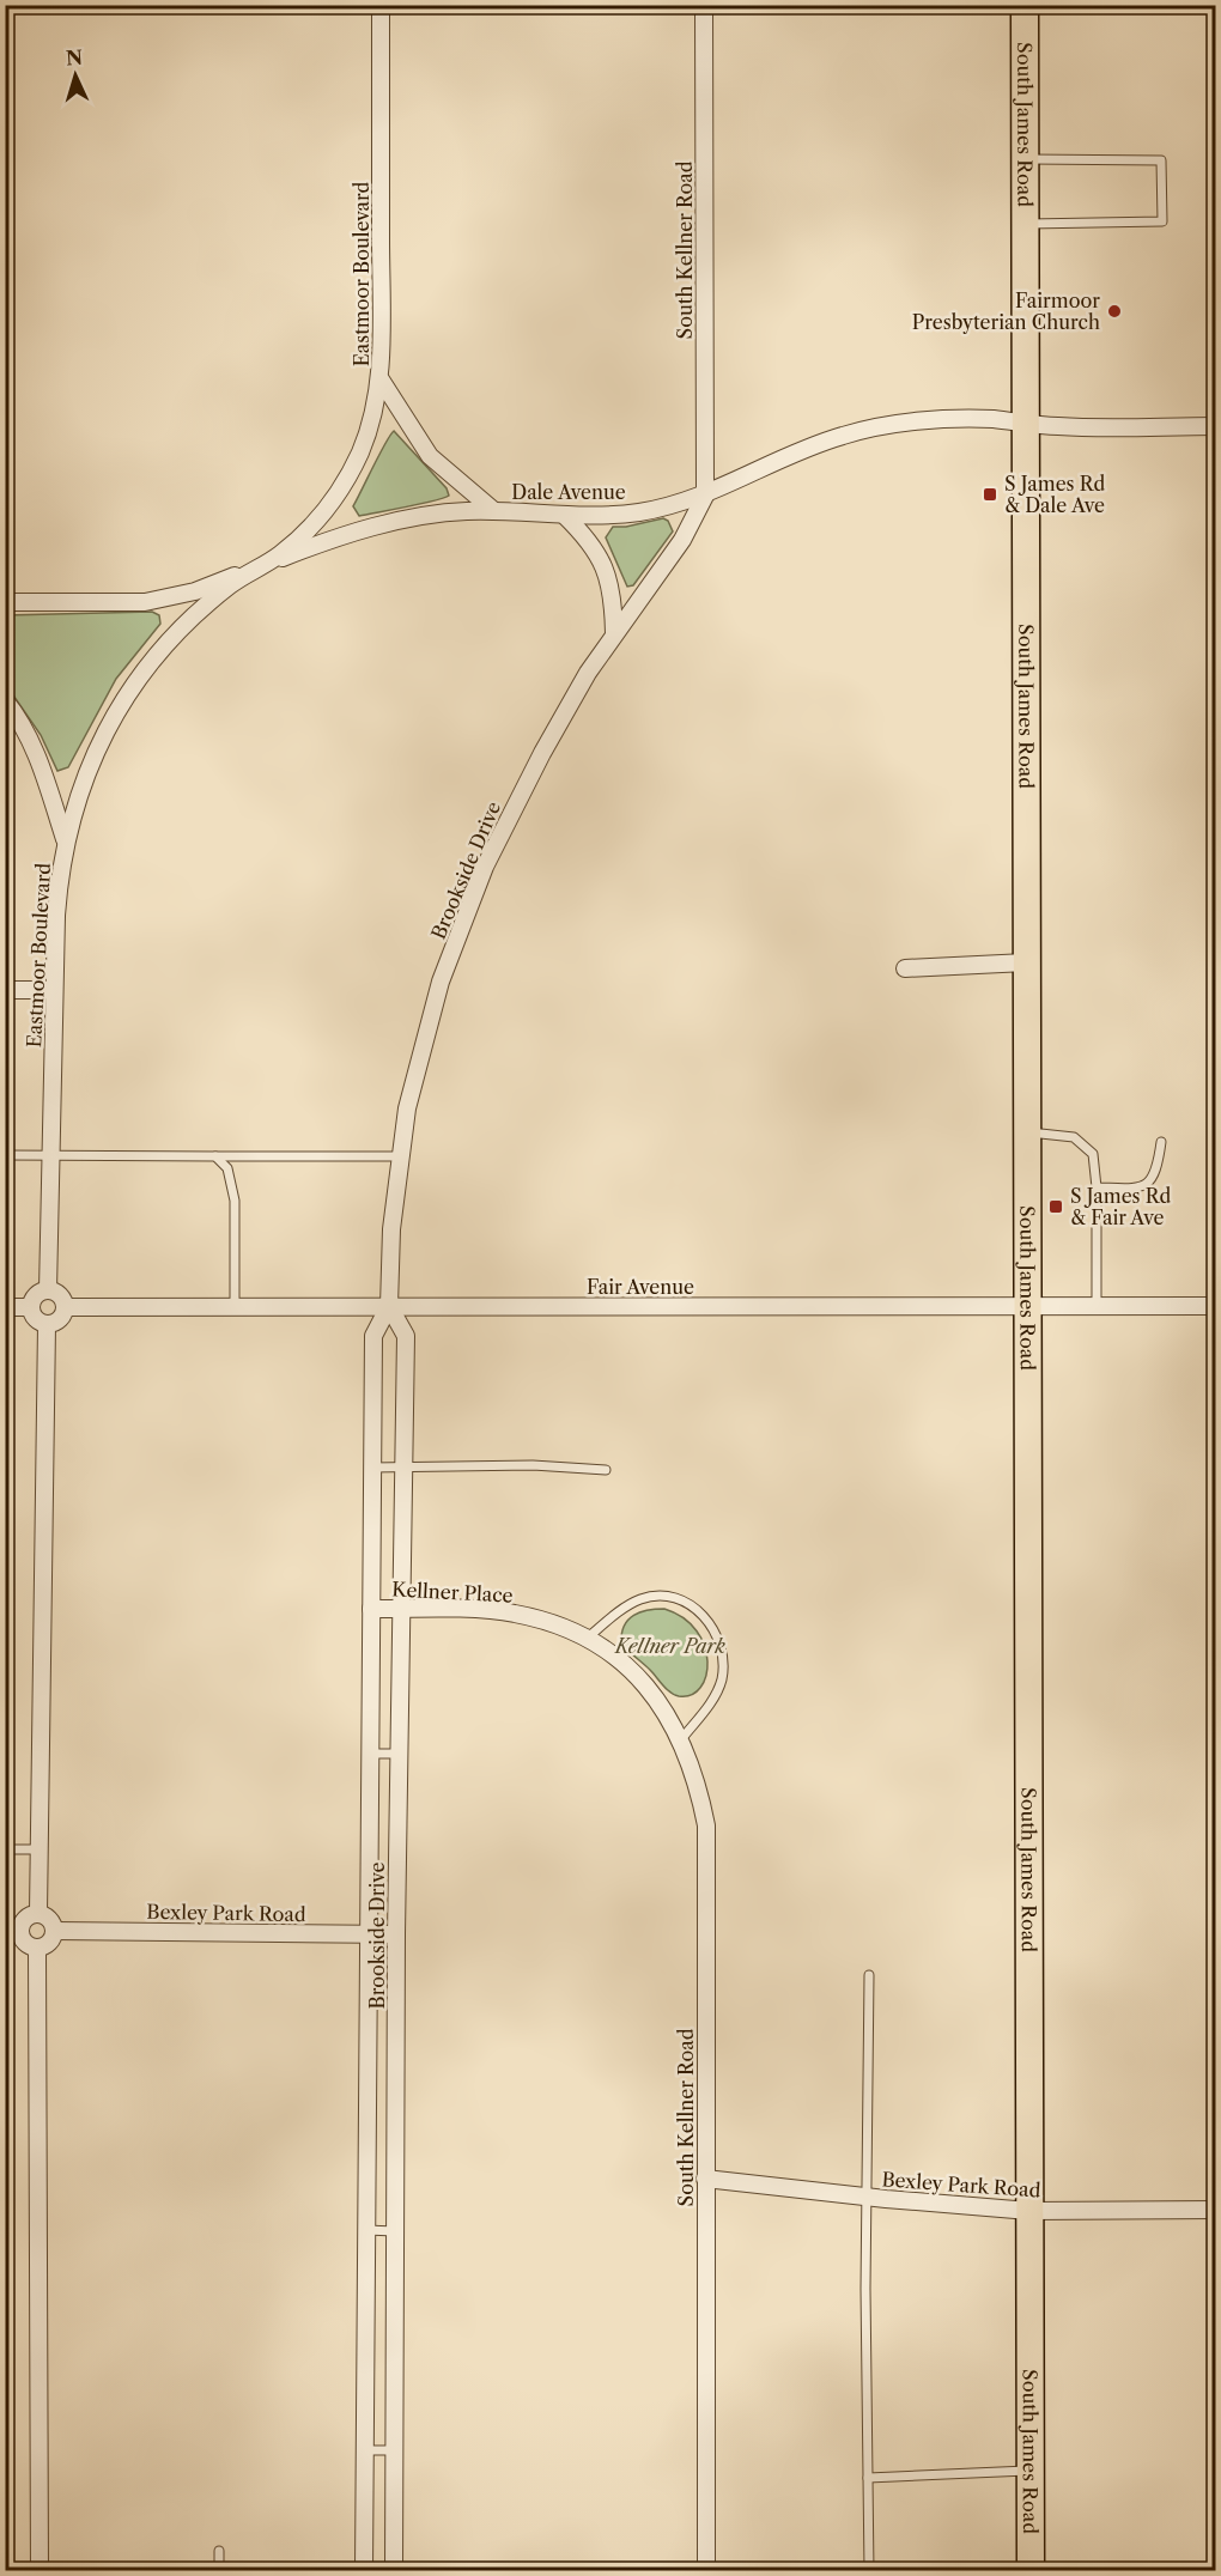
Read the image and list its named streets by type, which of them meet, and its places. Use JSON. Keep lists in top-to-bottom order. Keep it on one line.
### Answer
{"streets":{"main road":["South James Road"],"street":["South Kellner Road","Eastmoor Boulevard","Dale Avenue","Brookside Drive","Fair Avenue","Kellner Place","Bexley Park Road"]},"crossings":[["South James Road","Dale Avenue"],["South James Road","Fair Avenue"],["South James Road","Bexley Park Road"],["South Kellner Road","Dale Avenue"],["South Kellner Road","Brookside Drive"],["South Kellner Road","Kellner Place"],["South Kellner Road","Bexley Park Road"],["Eastmoor Boulevard","Dale Avenue"],["Eastmoor Boulevard","Fair Avenue"],["Dale Avenue","Brookside Drive"],["Brookside Drive","Fair Avenue"],["Brookside Drive","Kellner Place"],["Brookside Drive","Bexley Park Road"]],"parks":["Kellner Park"],"places":{"other":["Fairmoor Presbyterian Church"],"transit":["S James Rd & Dale Ave","S James Rd & Fair Ave"]},"north":"top"}
